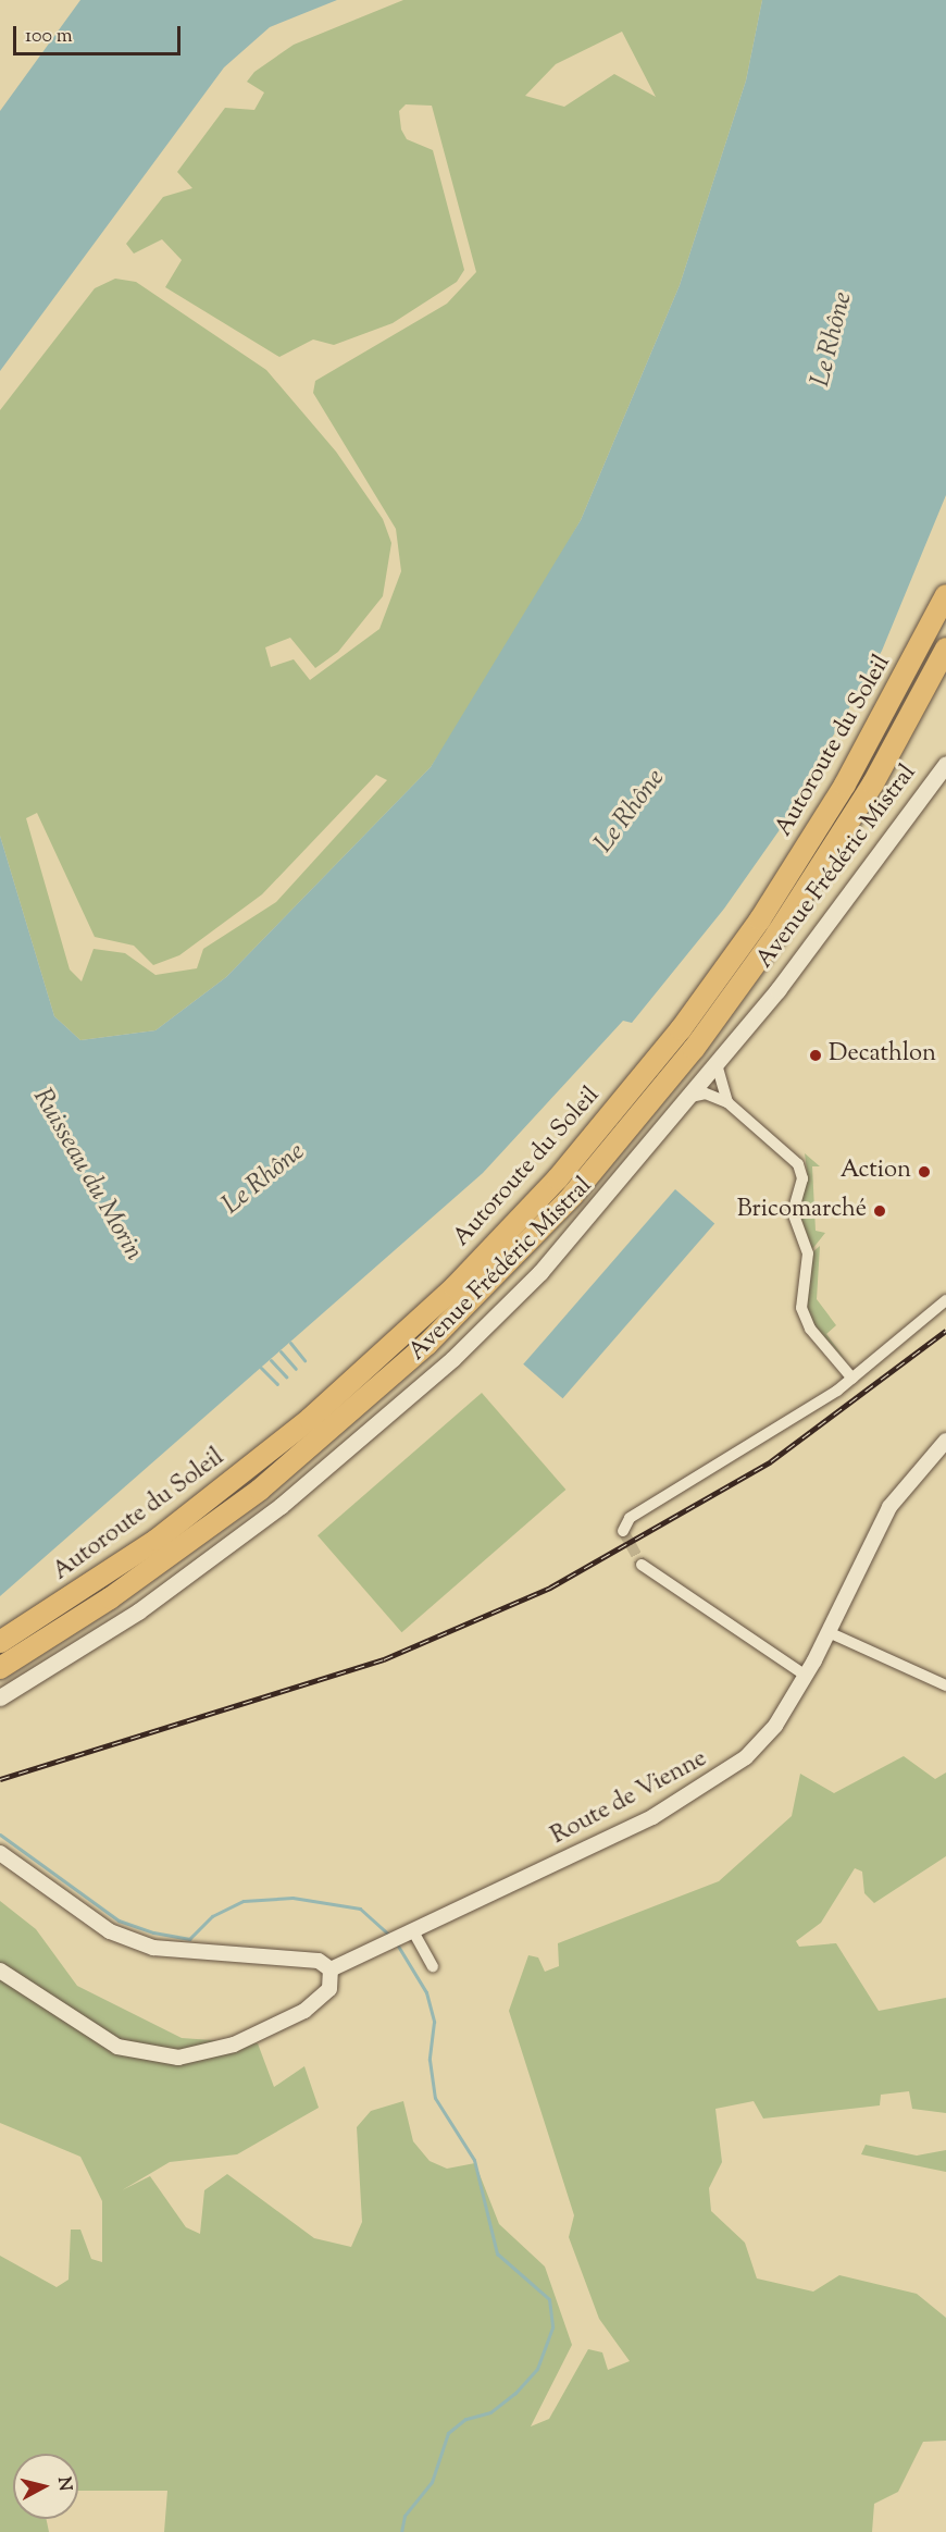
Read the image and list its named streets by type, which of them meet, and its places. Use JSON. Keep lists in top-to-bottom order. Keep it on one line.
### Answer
{"streets":{"highway":["Autoroute du Soleil"],"main road":["Avenue Frédéric Mistral"],"street":["Route de Vienne"]},"water":["Le Rhône","Ruisseau du Morin"],"places":["Decathlon","Action","Bricomarché"],"scale_bar":"100 m","north":"right"}
